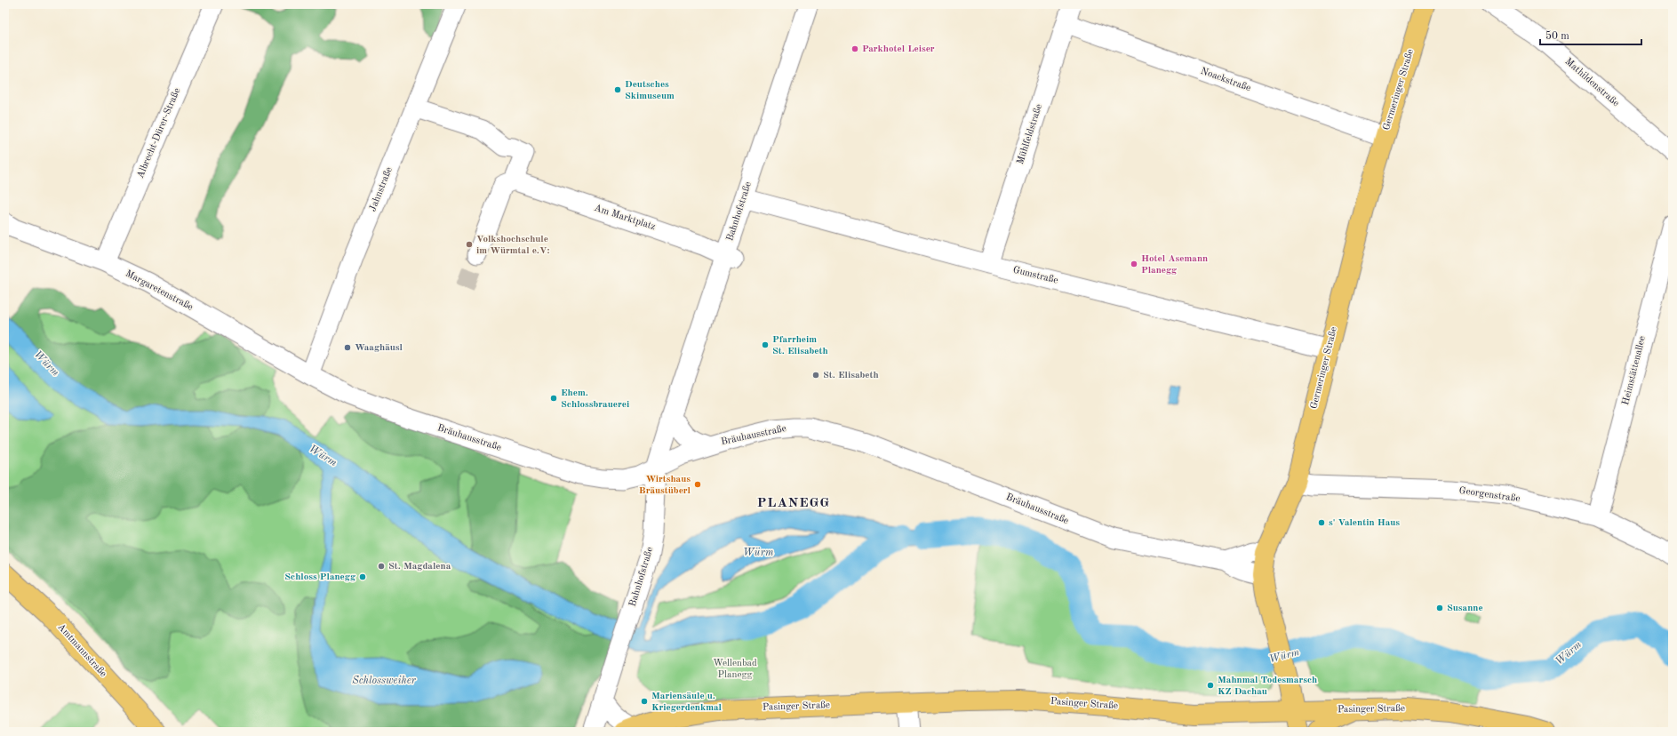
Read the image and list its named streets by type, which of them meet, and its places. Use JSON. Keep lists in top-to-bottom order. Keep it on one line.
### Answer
{"streets":{"main road":["Germeringer Straße","Amtmannstraße","Pasinger Straße"],"street":["Noackstraße","Mathildenstraße","Albrecht-Dürer-Straße","Mühlfeldstraße","Jahnstraße","Bahnhofstraße","Am Marktplatz","Gumstraße","Margaretenstraße","Heimstättenallee","Bräuhausstraße","Georgenstraße"]},"crossings":[["Noackstraße","Germeringer Straße"],["Noackstraße","Mühlfeldstraße"],["Germeringer Straße","Gumstraße"],["Germeringer Straße","Bräuhausstraße"],["Germeringer Straße","Georgenstraße"],["Germeringer Straße","Pasinger Straße"],["Albrecht-Dürer-Straße","Margaretenstraße"],["Mühlfeldstraße","Gumstraße"],["Jahnstraße","Margaretenstraße"],["Jahnstraße","Bräuhausstraße"],["Bahnhofstraße","Am Marktplatz"],["Bahnhofstraße","Gumstraße"],["Bahnhofstraße","Bräuhausstraße"],["Margaretenstraße","Bräuhausstraße"],["Heimstättenallee","Georgenstraße"]],"districts":["PLANEGG"],"water":["Würm","Schlossweiher"],"parks":["Wellenbad Planegg"],"places":["Parkhotel Leiser","Deutsches Skimuseum","Volkshochschule im Würmtal e.V:","Hotel Asemann Planegg","Pfarrheim St. Elisabeth","Waaghäusl","St. Elisabeth","Ehem. Schlossbrauerei","Wirtshaus Bräustüberl","s' Valentin Haus","St. Magdalena","Schloss Planegg","Susanne","Mahnmal Todesmarsch KZ Dachau","Mariensäule u. Kriegerdenkmal"],"scale_bar":"50 m"}
